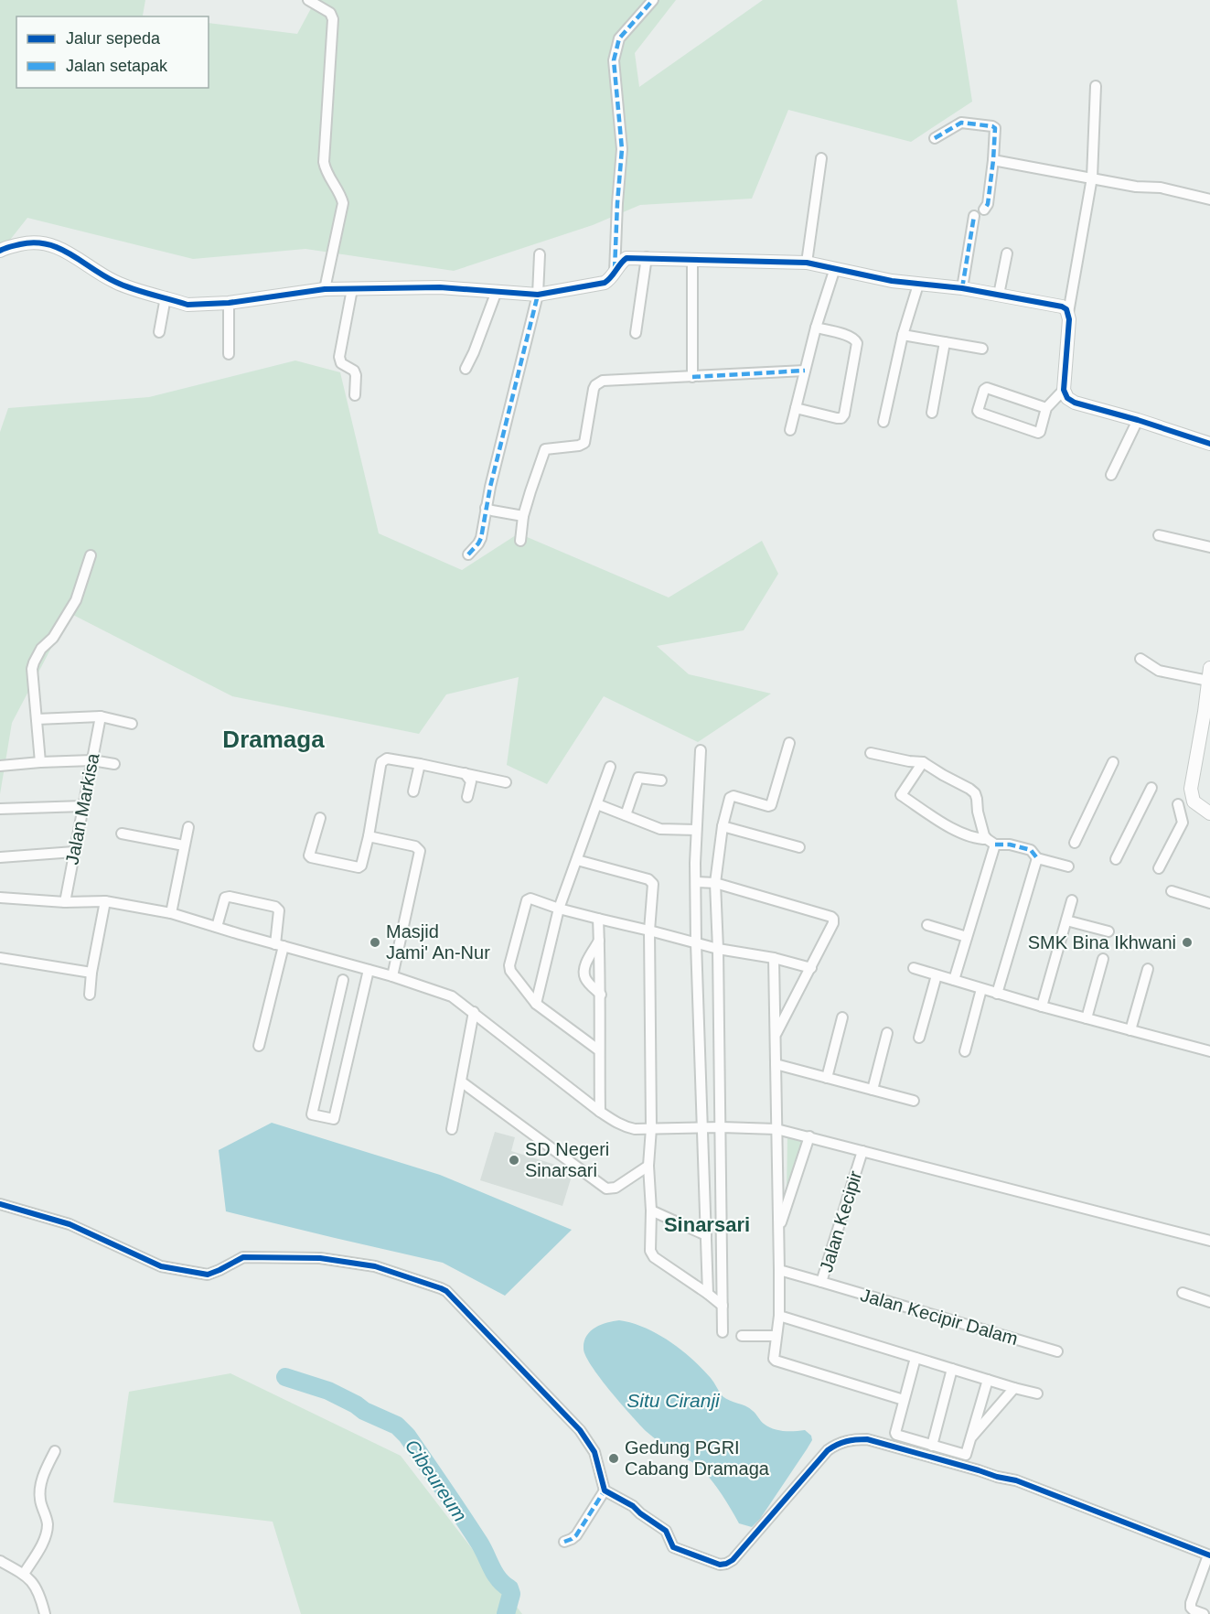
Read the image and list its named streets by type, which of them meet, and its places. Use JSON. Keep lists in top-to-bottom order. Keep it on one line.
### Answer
{"streets":{"street":["Jalan Markisa","Jalan Kecipir","Jalan Kecipir Dalam"]},"crossings":[["Jalan Kecipir","Jalan Kecipir Dalam"]],"districts":["Dramaga","Sinarsari"],"water":["Situ Ciranji","Cibeureum"],"places":["Masjid Jami' An-Nur","SMK Bina Ikhwani","SD Negeri Sinarsari","Gedung PGRI Cabang Dramaga"],"legend":["Jalur sepeda","Jalan setapak"]}
